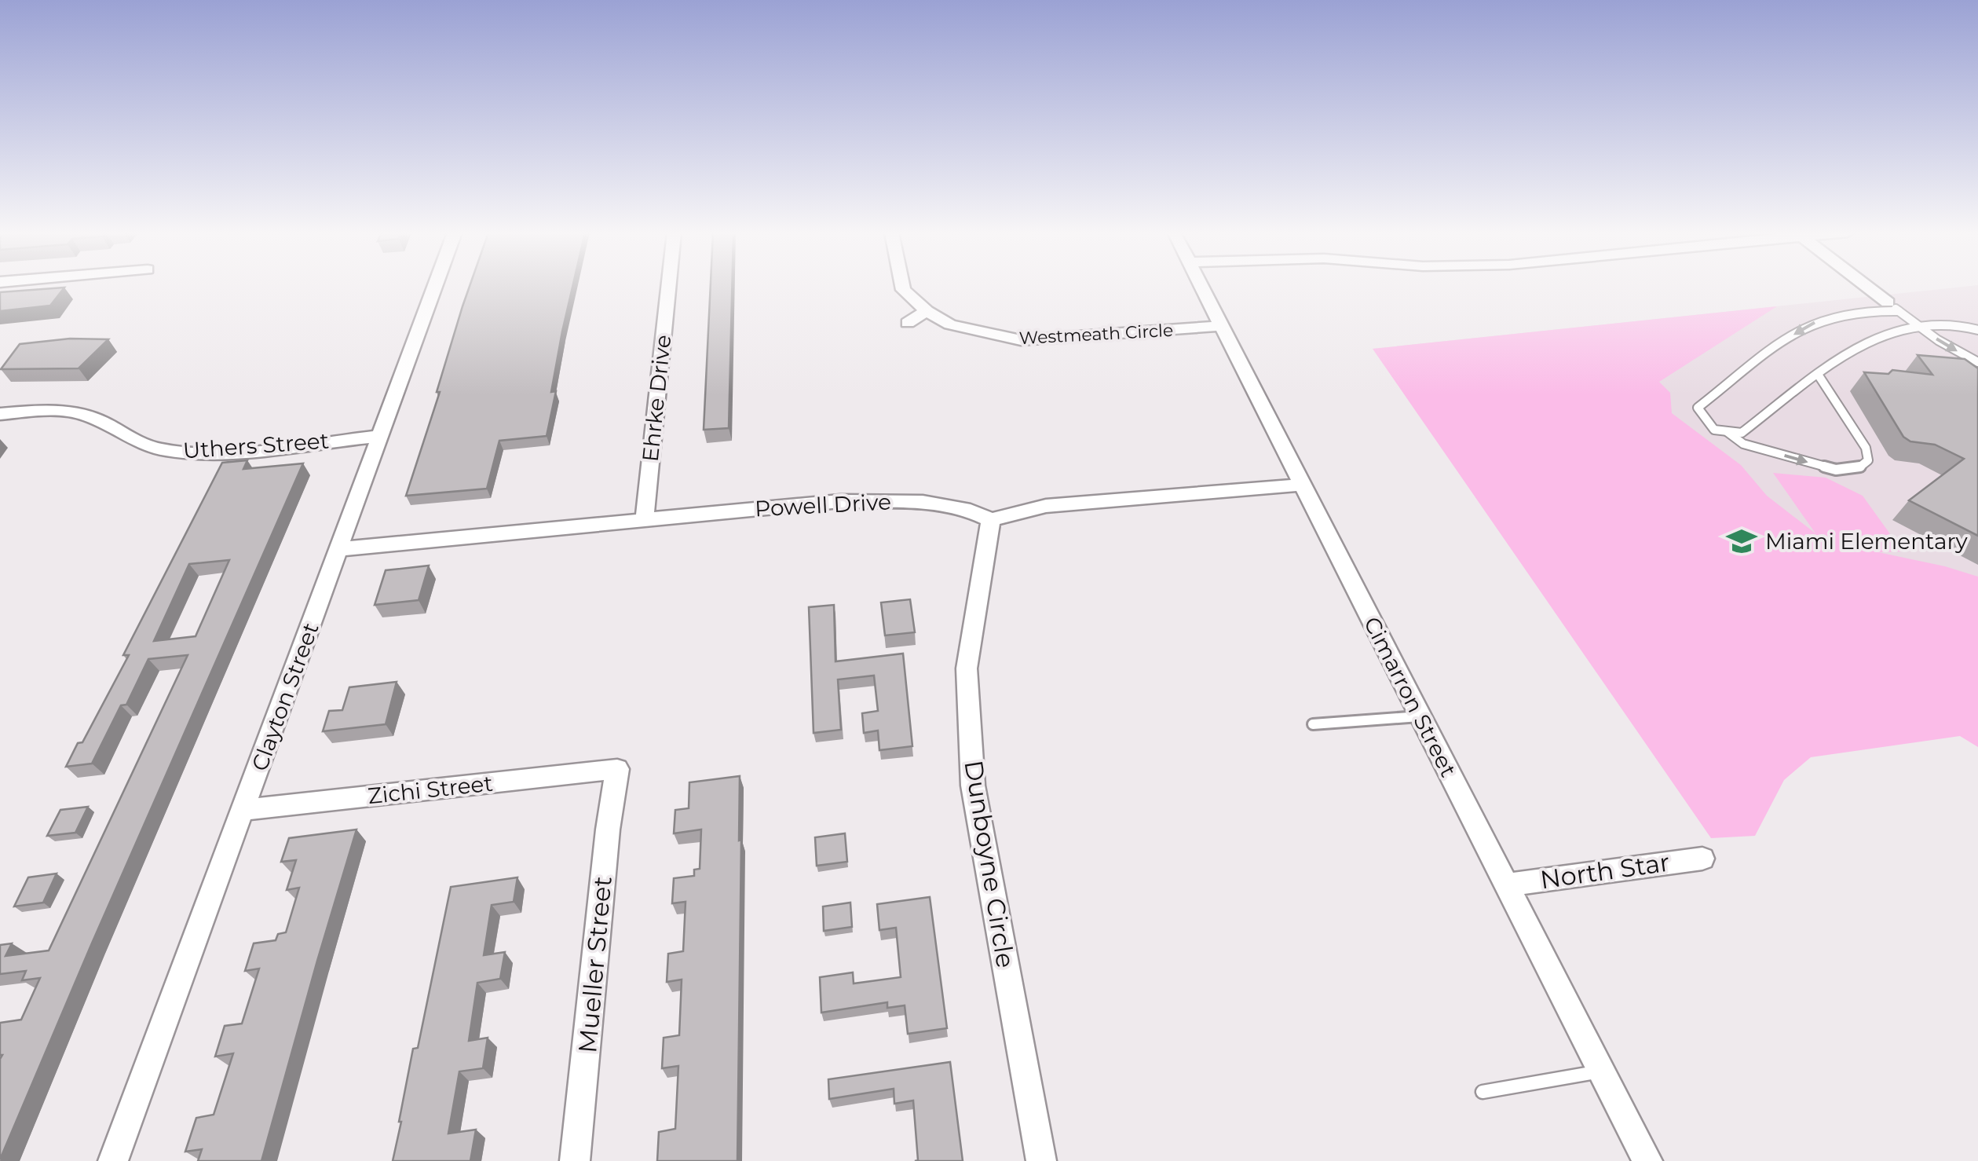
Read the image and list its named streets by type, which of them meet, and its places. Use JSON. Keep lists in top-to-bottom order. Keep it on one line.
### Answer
{"streets":{"street":["Westmeath Circle","Ehrke Drive","Uthers Street","Powell Drive","Clayton Street","Cimarron Street","Zichi Street","Dunboyne Circle","North Star","Mueller Street"]},"crossings":[["Westmeath Circle","Cimarron Street"],["Ehrke Drive","Powell Drive"],["Uthers Street","Clayton Street"],["Powell Drive","Clayton Street"],["Powell Drive","Dunboyne Circle"],["Clayton Street","Zichi Street"],["Cimarron Street","North Star"],["Zichi Street","Mueller Street"]],"places":{"school or university":["Miami Elementary"]}}
